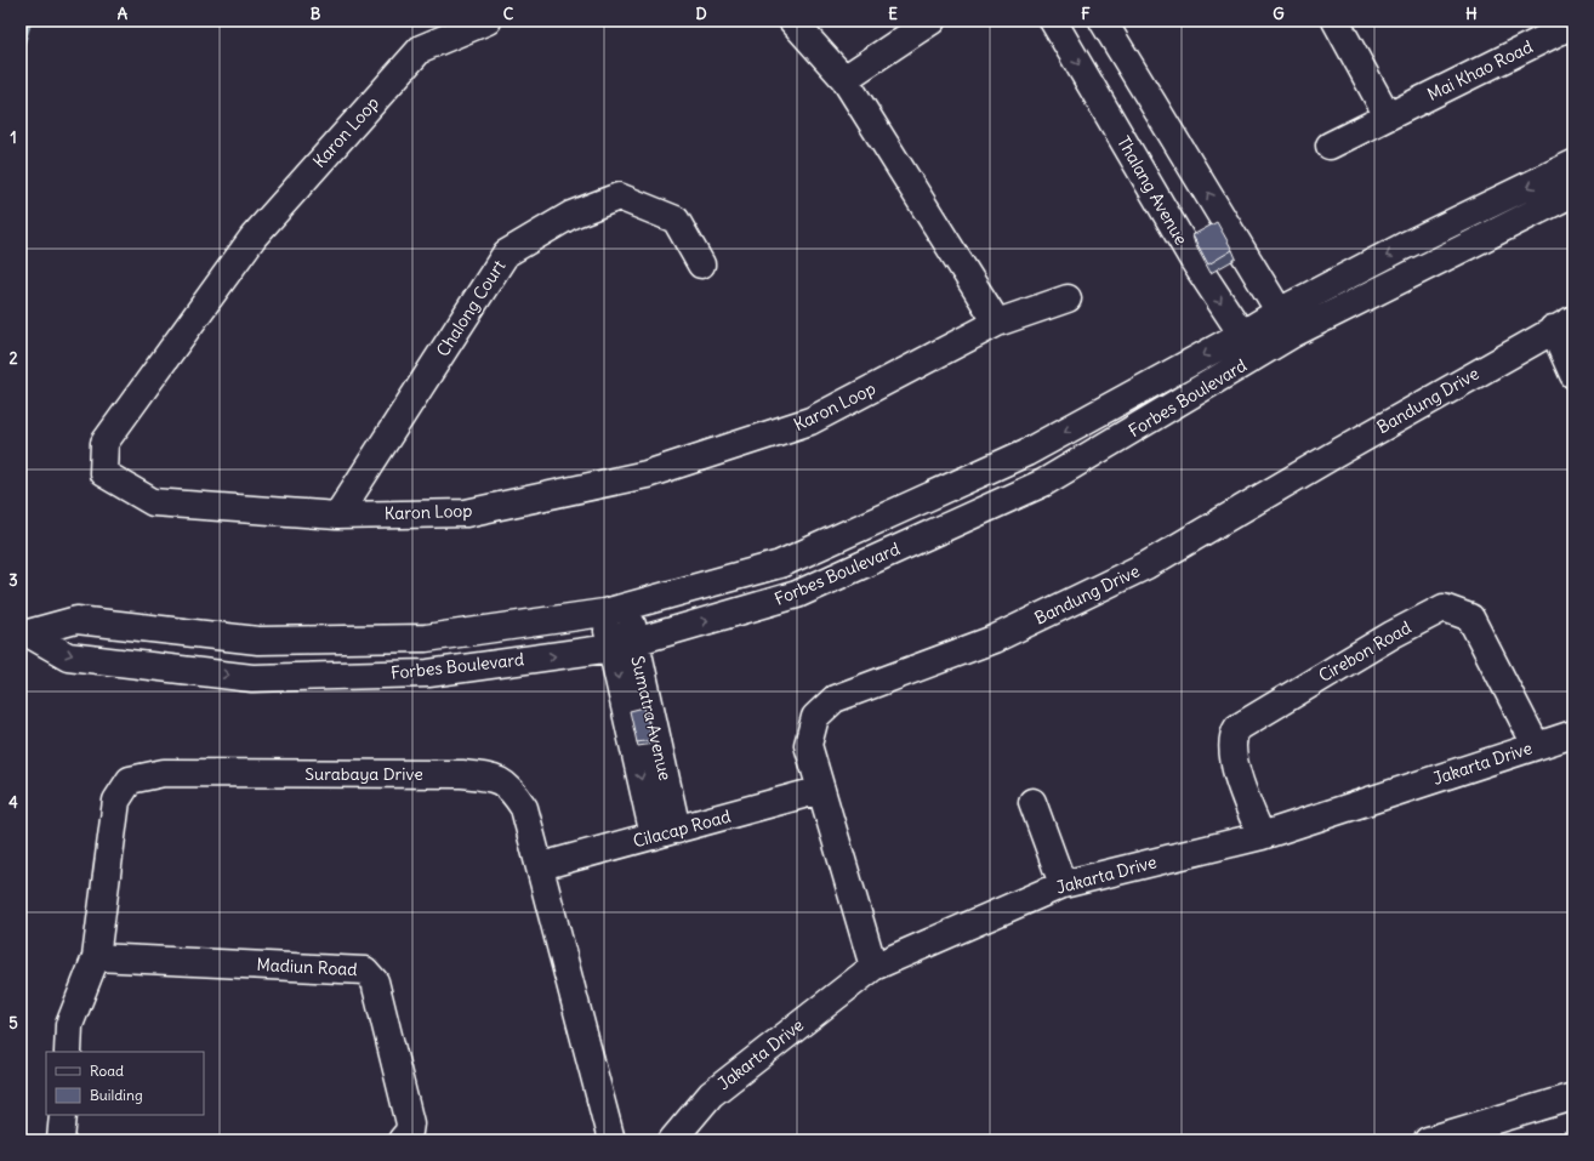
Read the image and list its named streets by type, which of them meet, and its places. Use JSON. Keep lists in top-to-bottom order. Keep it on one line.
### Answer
{"streets":{"street":["Mai Khao Road","Karon Loop","Thalang Avenue","Chalong Court","Forbes Boulevard","Bandung Drive","Cirebon Road","Sumatra Avenue","Jakarta Drive","Surabaya Drive","Cilacap Road","Madiun Road"]},"crossings":[["Karon Loop","Chalong Court"],["Thalang Avenue","Forbes Boulevard"],["Forbes Boulevard","Sumatra Avenue"],["Bandung Drive","Jakarta Drive"],["Bandung Drive","Cilacap Road"],["Cirebon Road","Jakarta Drive"],["Sumatra Avenue","Cilacap Road"],["Surabaya Drive","Cilacap Road"],["Surabaya Drive","Madiun Road"]],"legend":["Road","Building"],"grid":{"columns":["A","B","C","D","E","F","G","H"],"rows":["1","2","3","4","5"]}}
